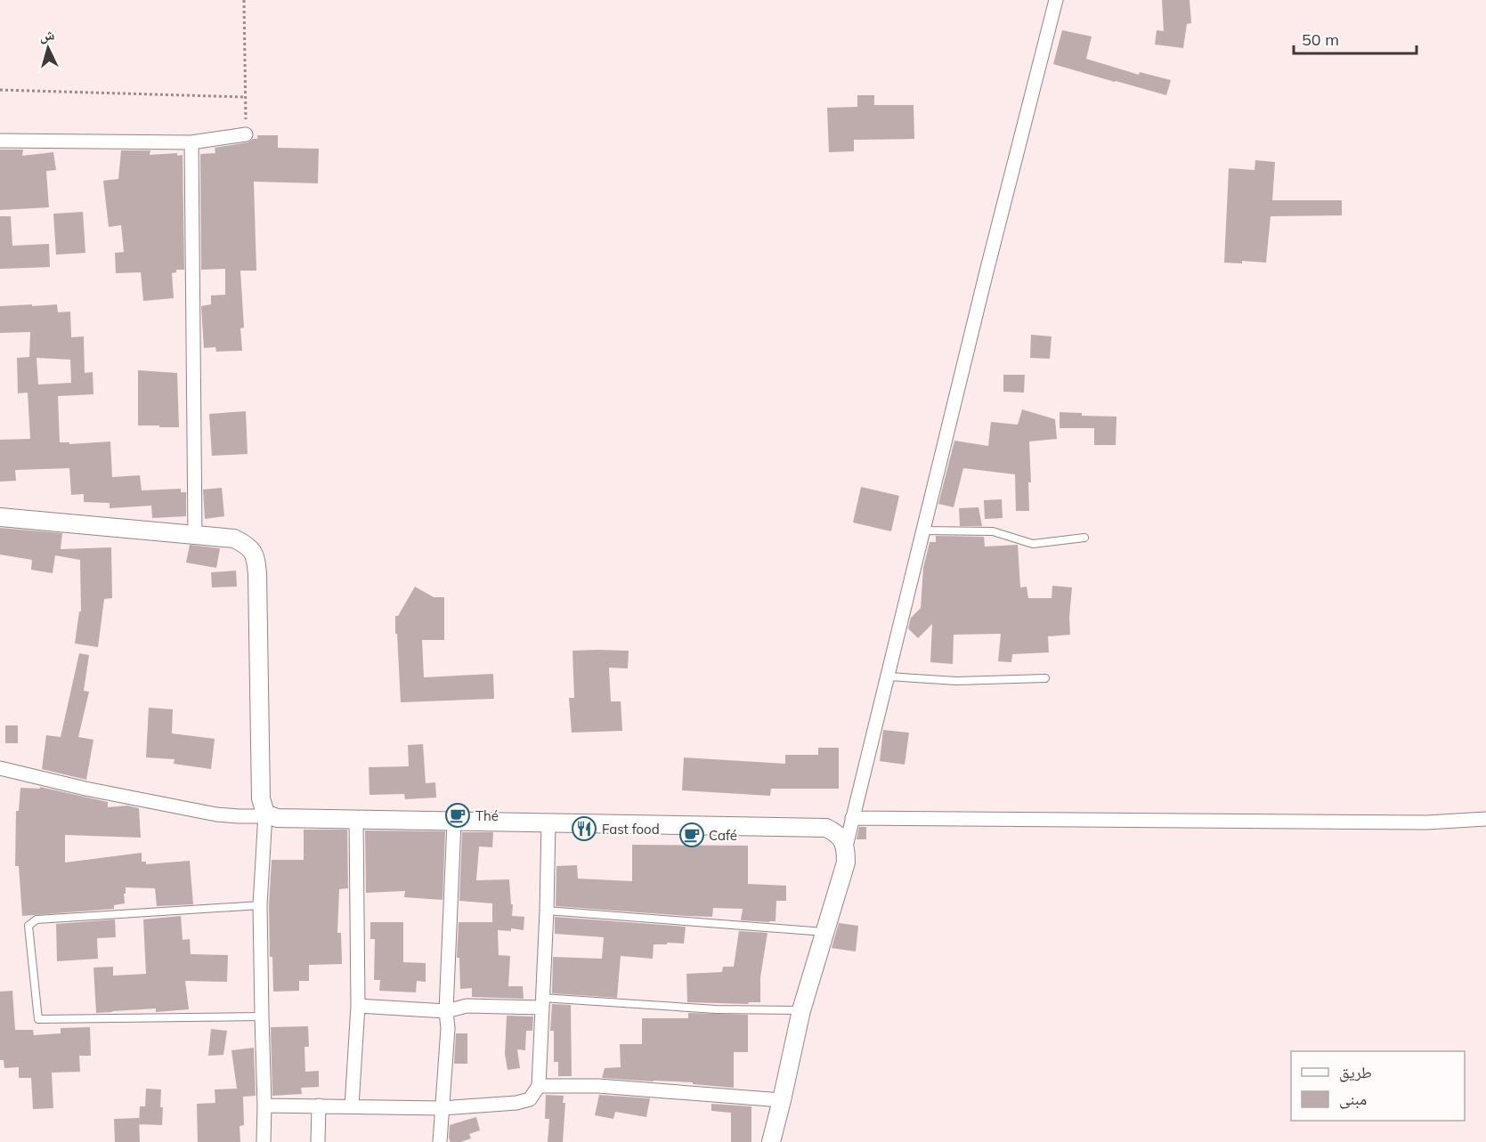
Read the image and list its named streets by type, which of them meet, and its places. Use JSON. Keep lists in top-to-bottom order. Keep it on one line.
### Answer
{"places":{"cafe":["Thé","Café"],"restaurant":["Fast food"]},"legend":["طريق","مبنى"],"scale_bar":"50 m","north":"top"}
